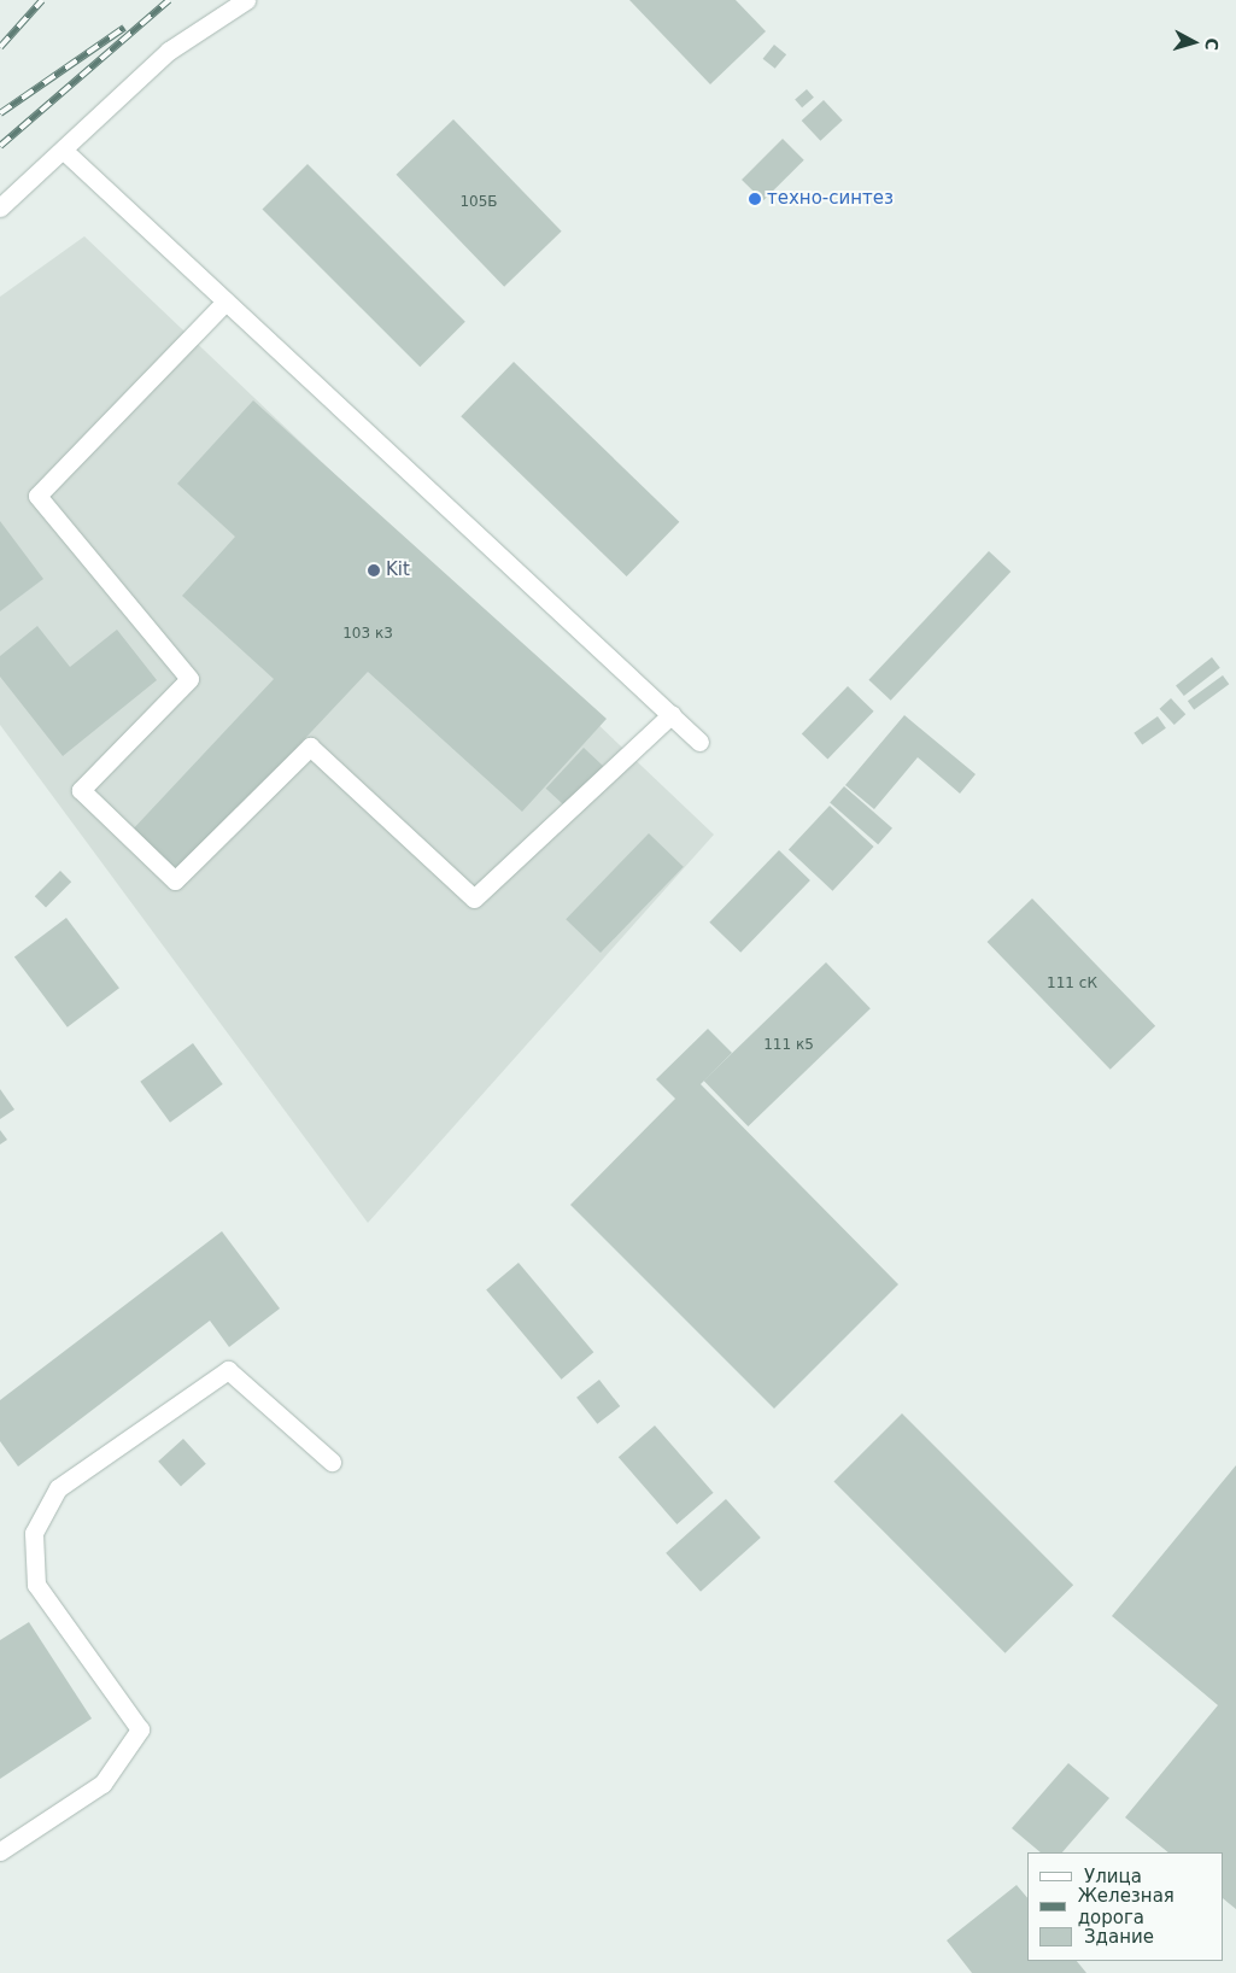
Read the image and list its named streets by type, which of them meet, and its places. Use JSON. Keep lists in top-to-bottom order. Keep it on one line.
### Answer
{"places":["техно-синтез","Kit"],"house_numbers":["105Б","103 к3","111 сК","111 к5"],"legend":["Улица","Железная дорога","Здание"],"north":"right"}
